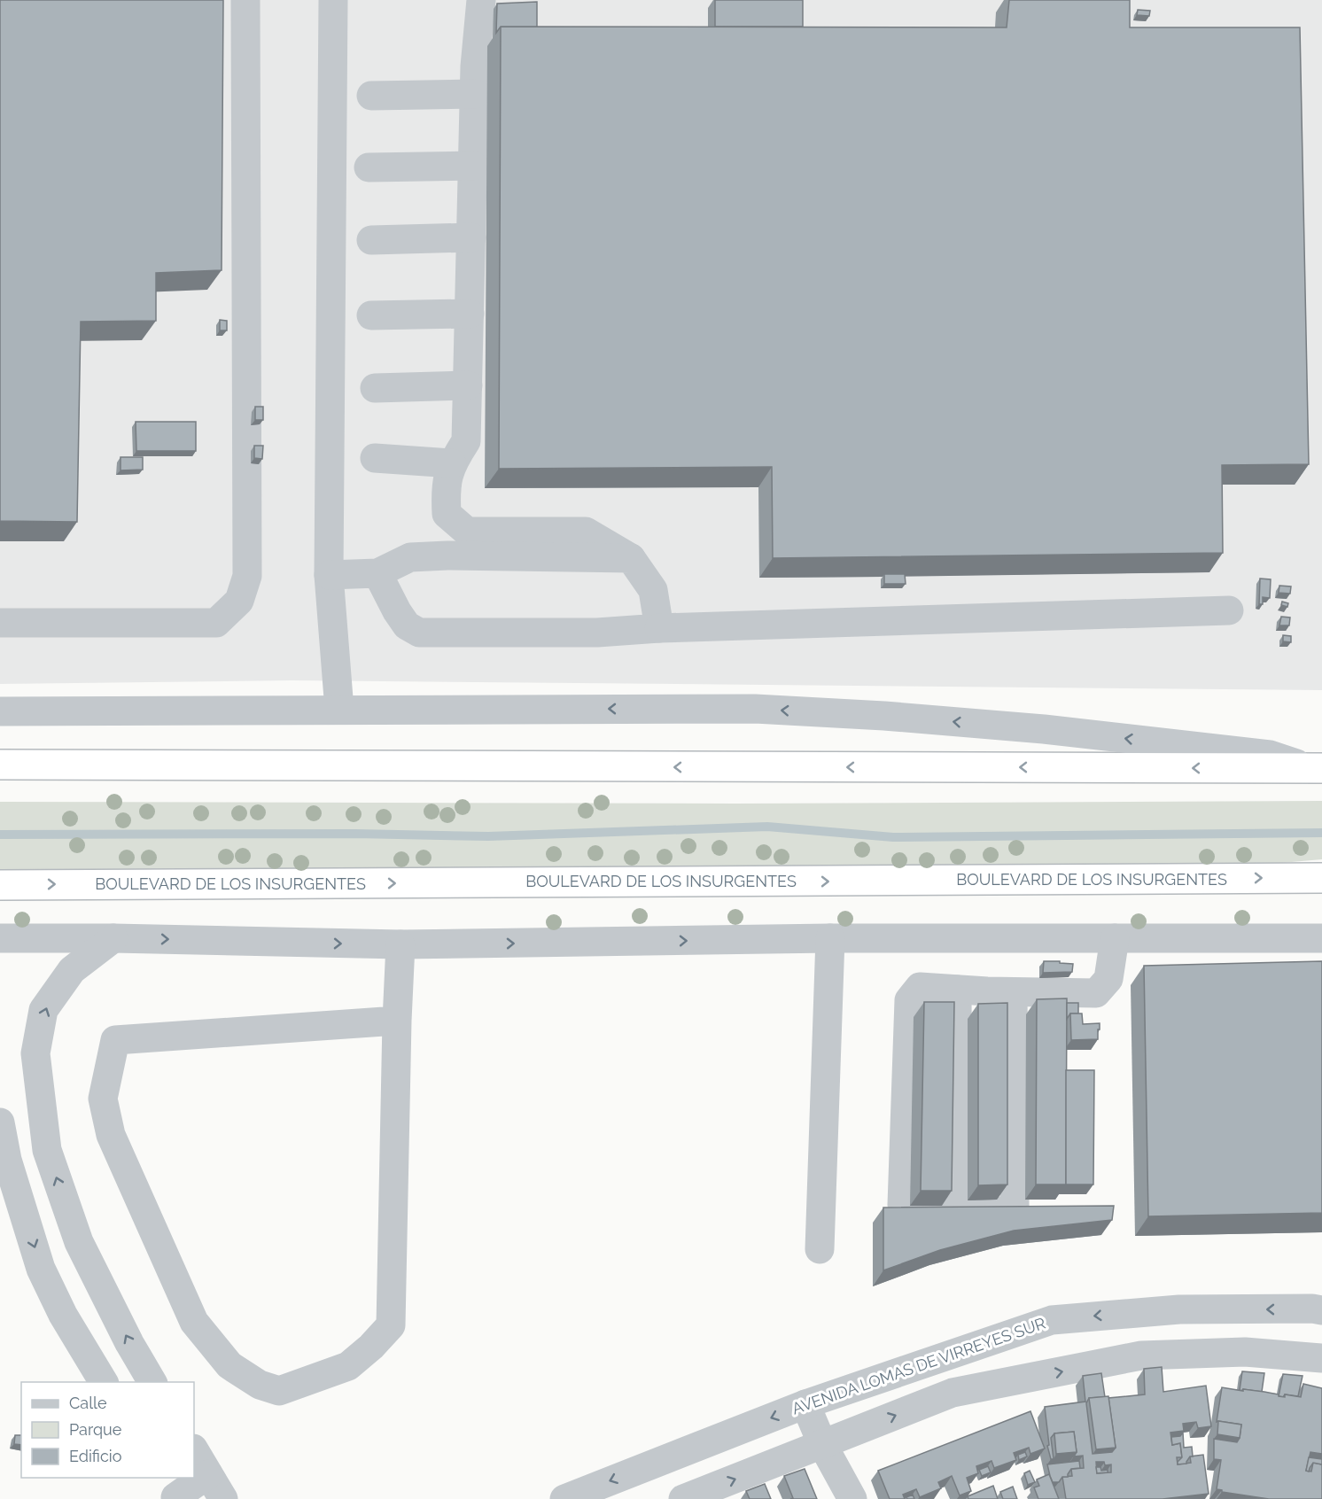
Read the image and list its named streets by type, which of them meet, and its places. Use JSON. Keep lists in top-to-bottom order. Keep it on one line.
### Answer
{"streets":{"highway":["BOULEVARD DE LOS INSURGENTES"],"street":["AVENIDA LOMAS DE VIRREYES SUR"]},"legend":["Calle","Parque","Edificio"]}
